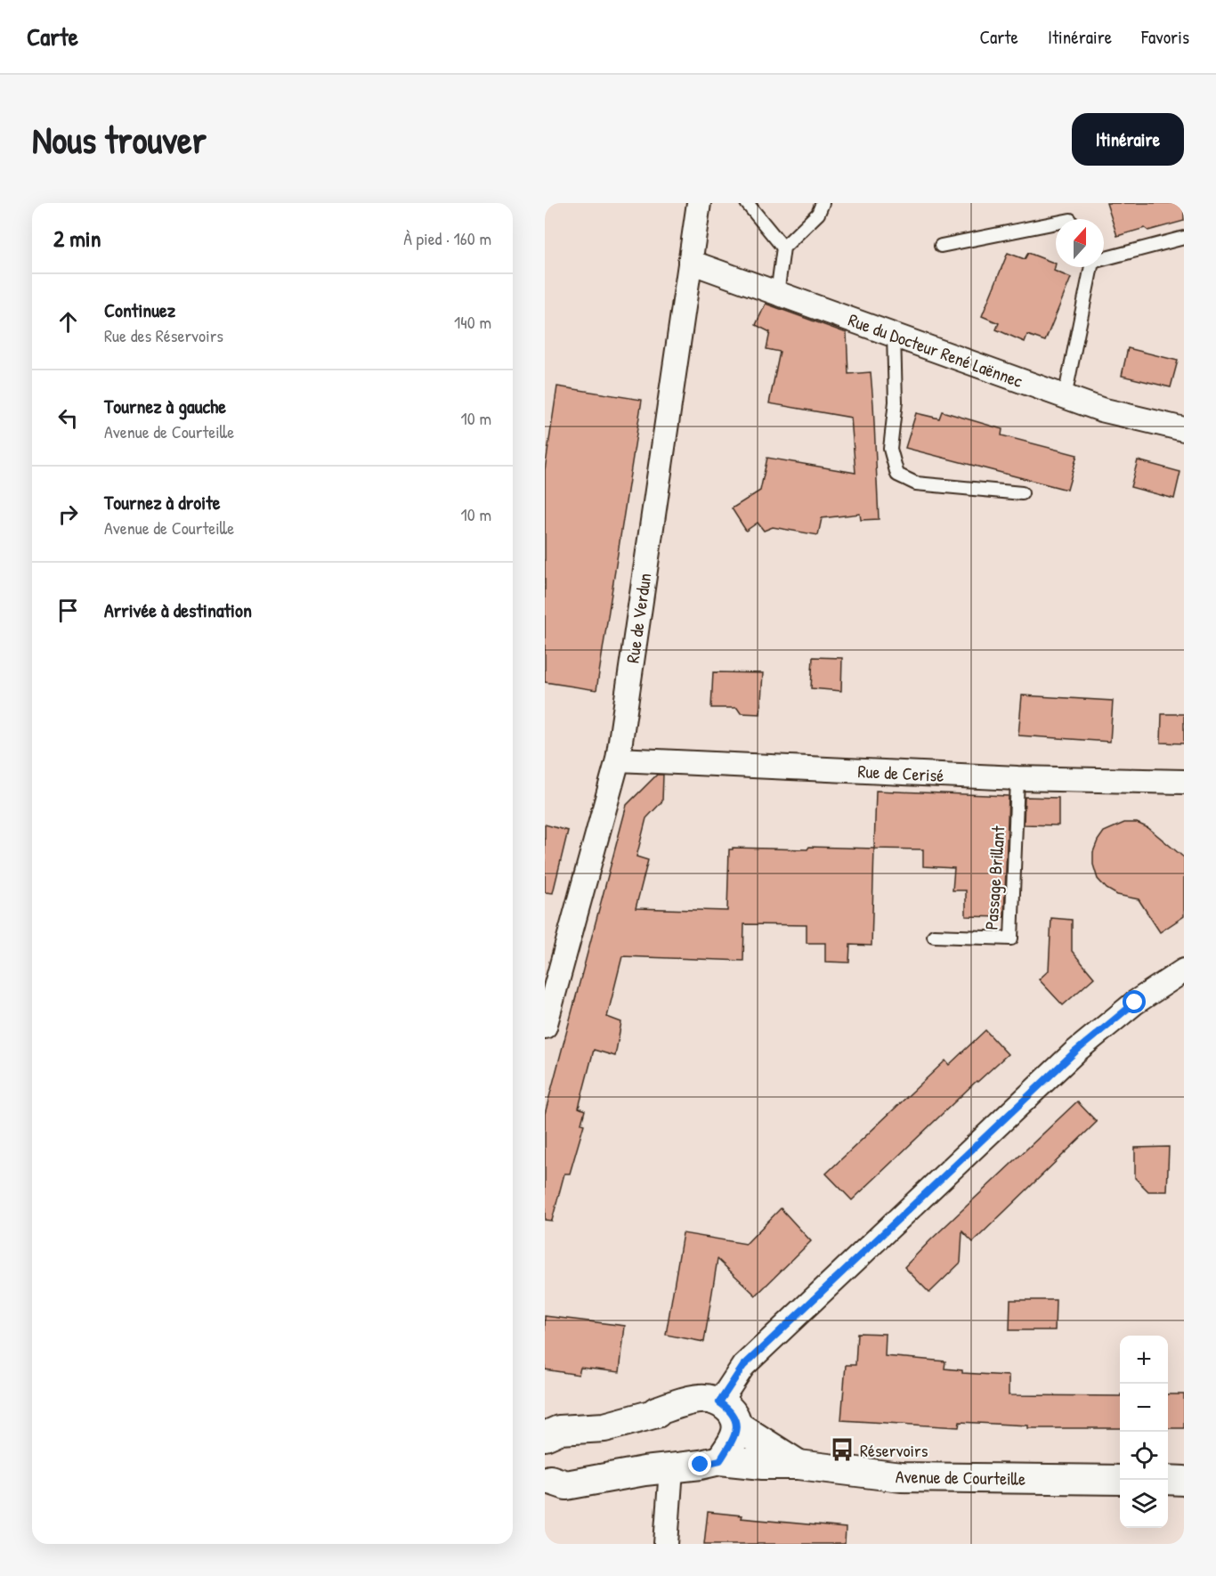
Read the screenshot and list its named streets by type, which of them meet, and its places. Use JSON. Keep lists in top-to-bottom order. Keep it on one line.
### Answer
{"streets":{"street":["Rue du Docteur René Laënnec","Rue de Verdun","Rue de Cerisé","Avenue de Courteille"],"lane":["Passage Brillant"]},"crossings":[["Rue du Docteur René Laënnec","Rue de Verdun"],["Rue de Verdun","Rue de Cerisé"],["Rue de Cerisé","Passage Brillant"]],"places":{"bus stop":["Réservoirs"]},"north":"top","page":{"header":"Carte","nav":["Carte","Itinéraire","Favoris"],"buttons":"Itinéraire","title":"Nous trouver","heading":["2 min","À pied · 160 m"],"list":[["Continuez","Rue des Réservoirs","140 m"],["Tournez à gauche","Avenue de Courteille","10 m"],["Tournez à droite","Avenue de Courteille","10 m"],"Arrivée à destination"],"map_buttons":["+","−"]}}
